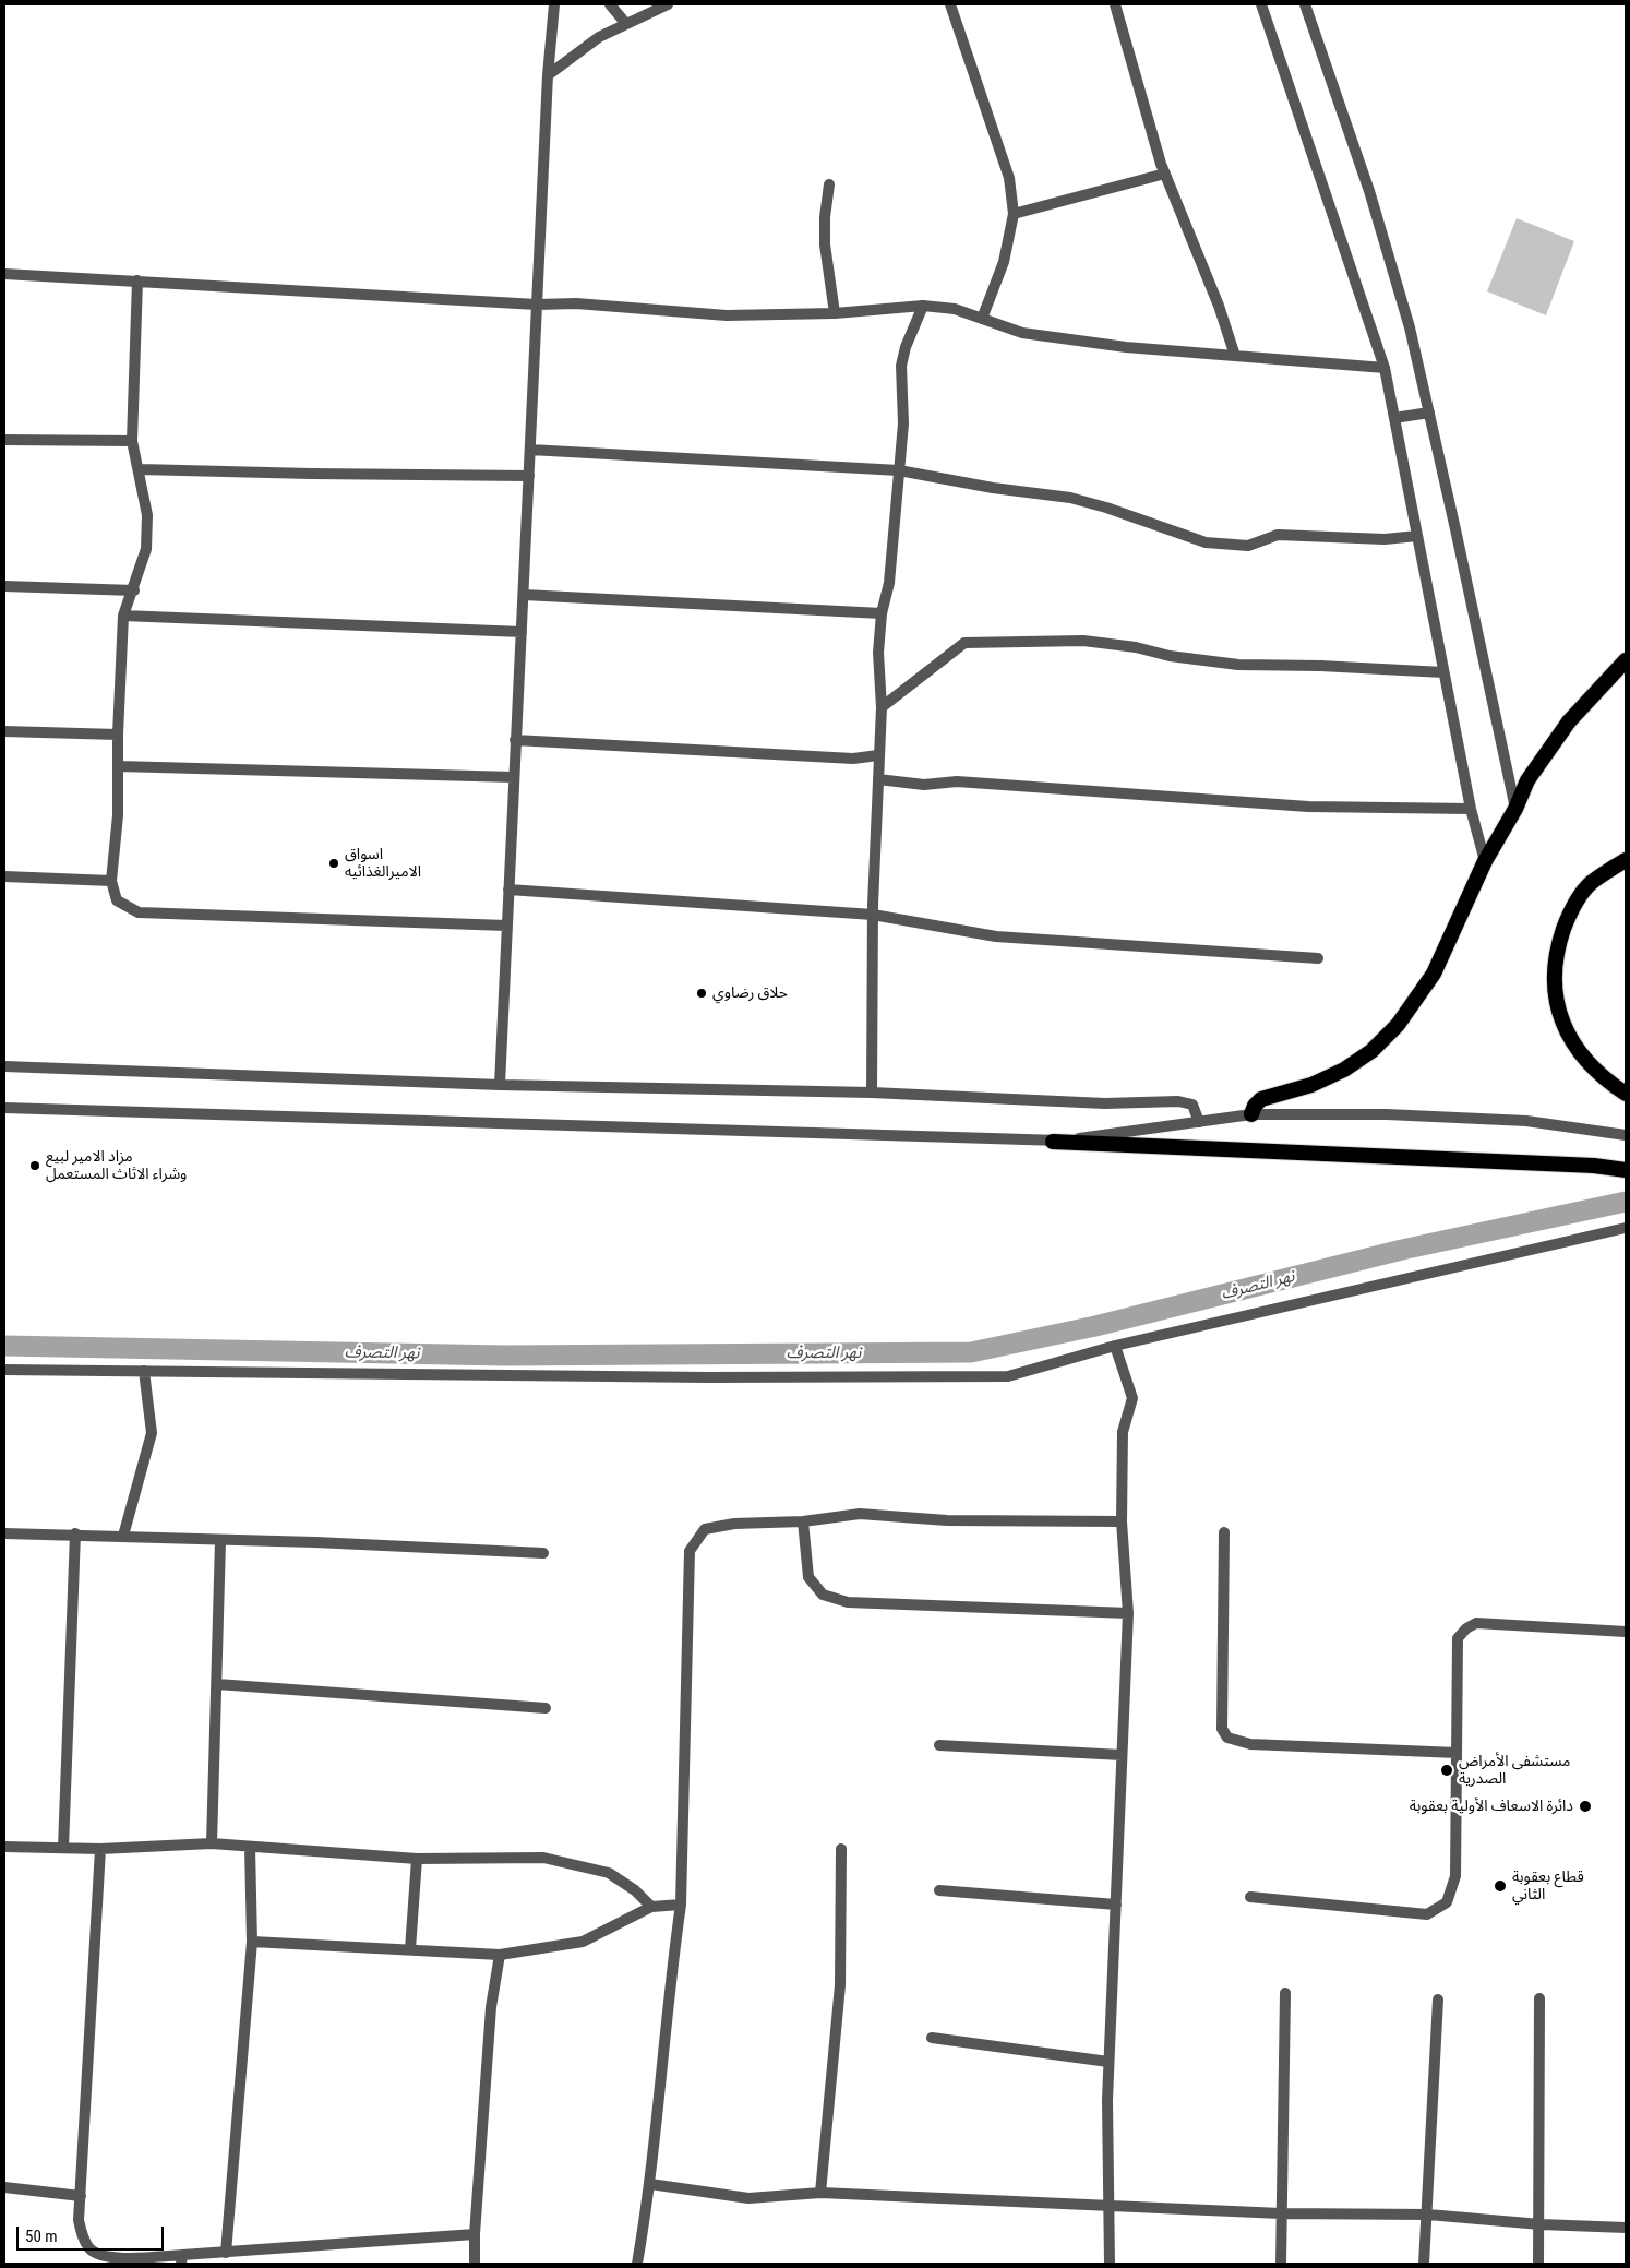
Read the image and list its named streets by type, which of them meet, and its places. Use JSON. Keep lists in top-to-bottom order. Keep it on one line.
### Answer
{"water":["نهر التصرف"],"places":["اسواق الاميرالغذائيه","حلاق رضاوي","مزاد الامير لبيع وشراء الاثاث المستعمل","مستشفى الأمراض الصدرية","دائرة الاسعاف الأولية بعقوبة","قطاع بعقوبة الثاني"],"scale_bar":"50 m"}
